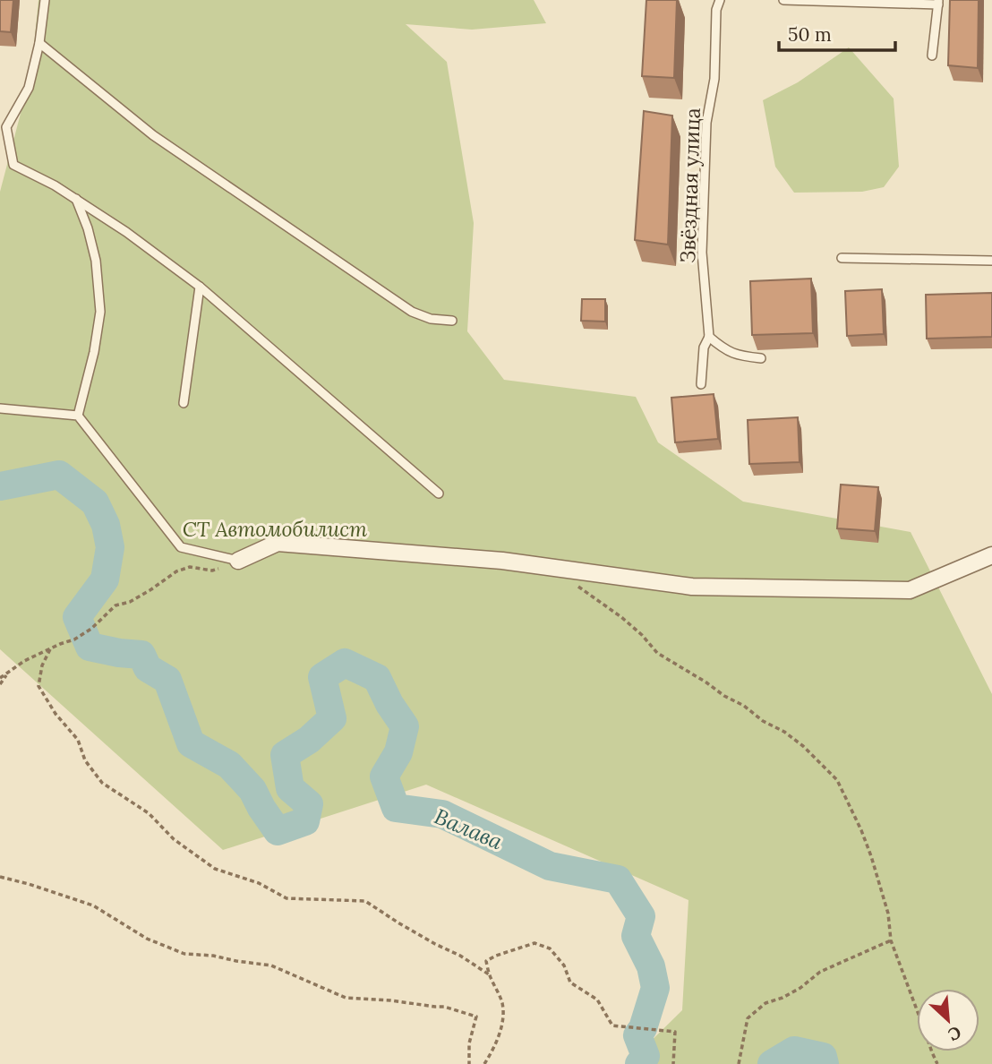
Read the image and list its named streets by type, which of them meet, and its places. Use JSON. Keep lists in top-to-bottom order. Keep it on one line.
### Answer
{"streets":{"lane":["Звёздная улица"]},"water":["Валава"],"parks":["СТ Автомобилист"],"scale_bar":"50 m","north":"bottom right"}
